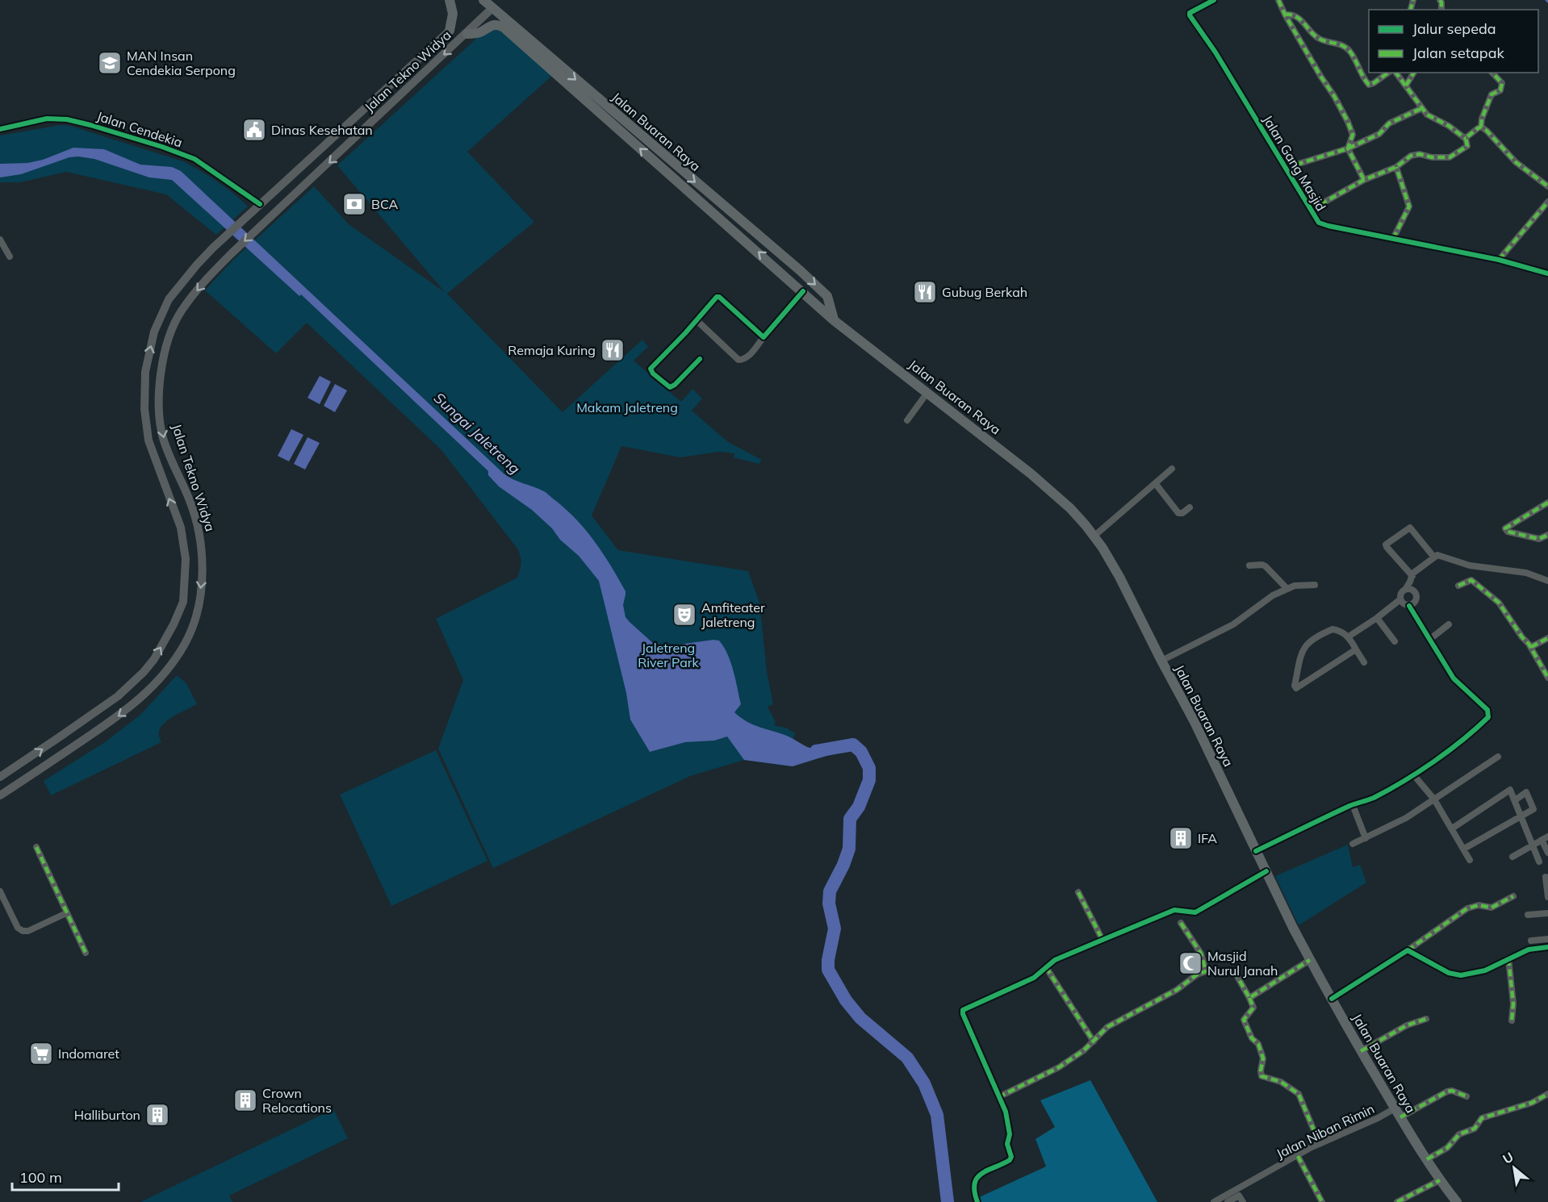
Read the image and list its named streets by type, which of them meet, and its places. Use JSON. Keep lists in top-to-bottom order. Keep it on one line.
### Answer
{"streets":{"main road":["Jalan Tekno Widya","Jalan Buaran Raya"],"street":["Jalan Cendekia","Jalan Gang Masjid","Jalan Niban Rimin"]},"crossings":[["Jalan Tekno Widya","Jalan Cendekia"],["Jalan Tekno Widya","Jalan Buaran Raya"],["Jalan Buaran Raya","Jalan Niban Rimin"]],"water":["Sungai Jaletreng"],"parks":["Makam Jaletreng","Jaletreng River Park"],"places":{"school or university":["MAN Insan Cendekia Serpong"],"public building":["Dinas Kesehatan"],"bank":["BCA"],"restaurant":["Gubug Berkah","Remaja Kuring"],"theatre":["Amfiteater Jaletreng"],"building":["IFA","Crown Relocations","Halliburton"],"mosque":["Masjid Nurul Janah"],"supermarket":["Indomaret"]},"legend":["Jalur sepeda","Jalan setapak"],"scale_bar":"100 m","north":"top left"}
